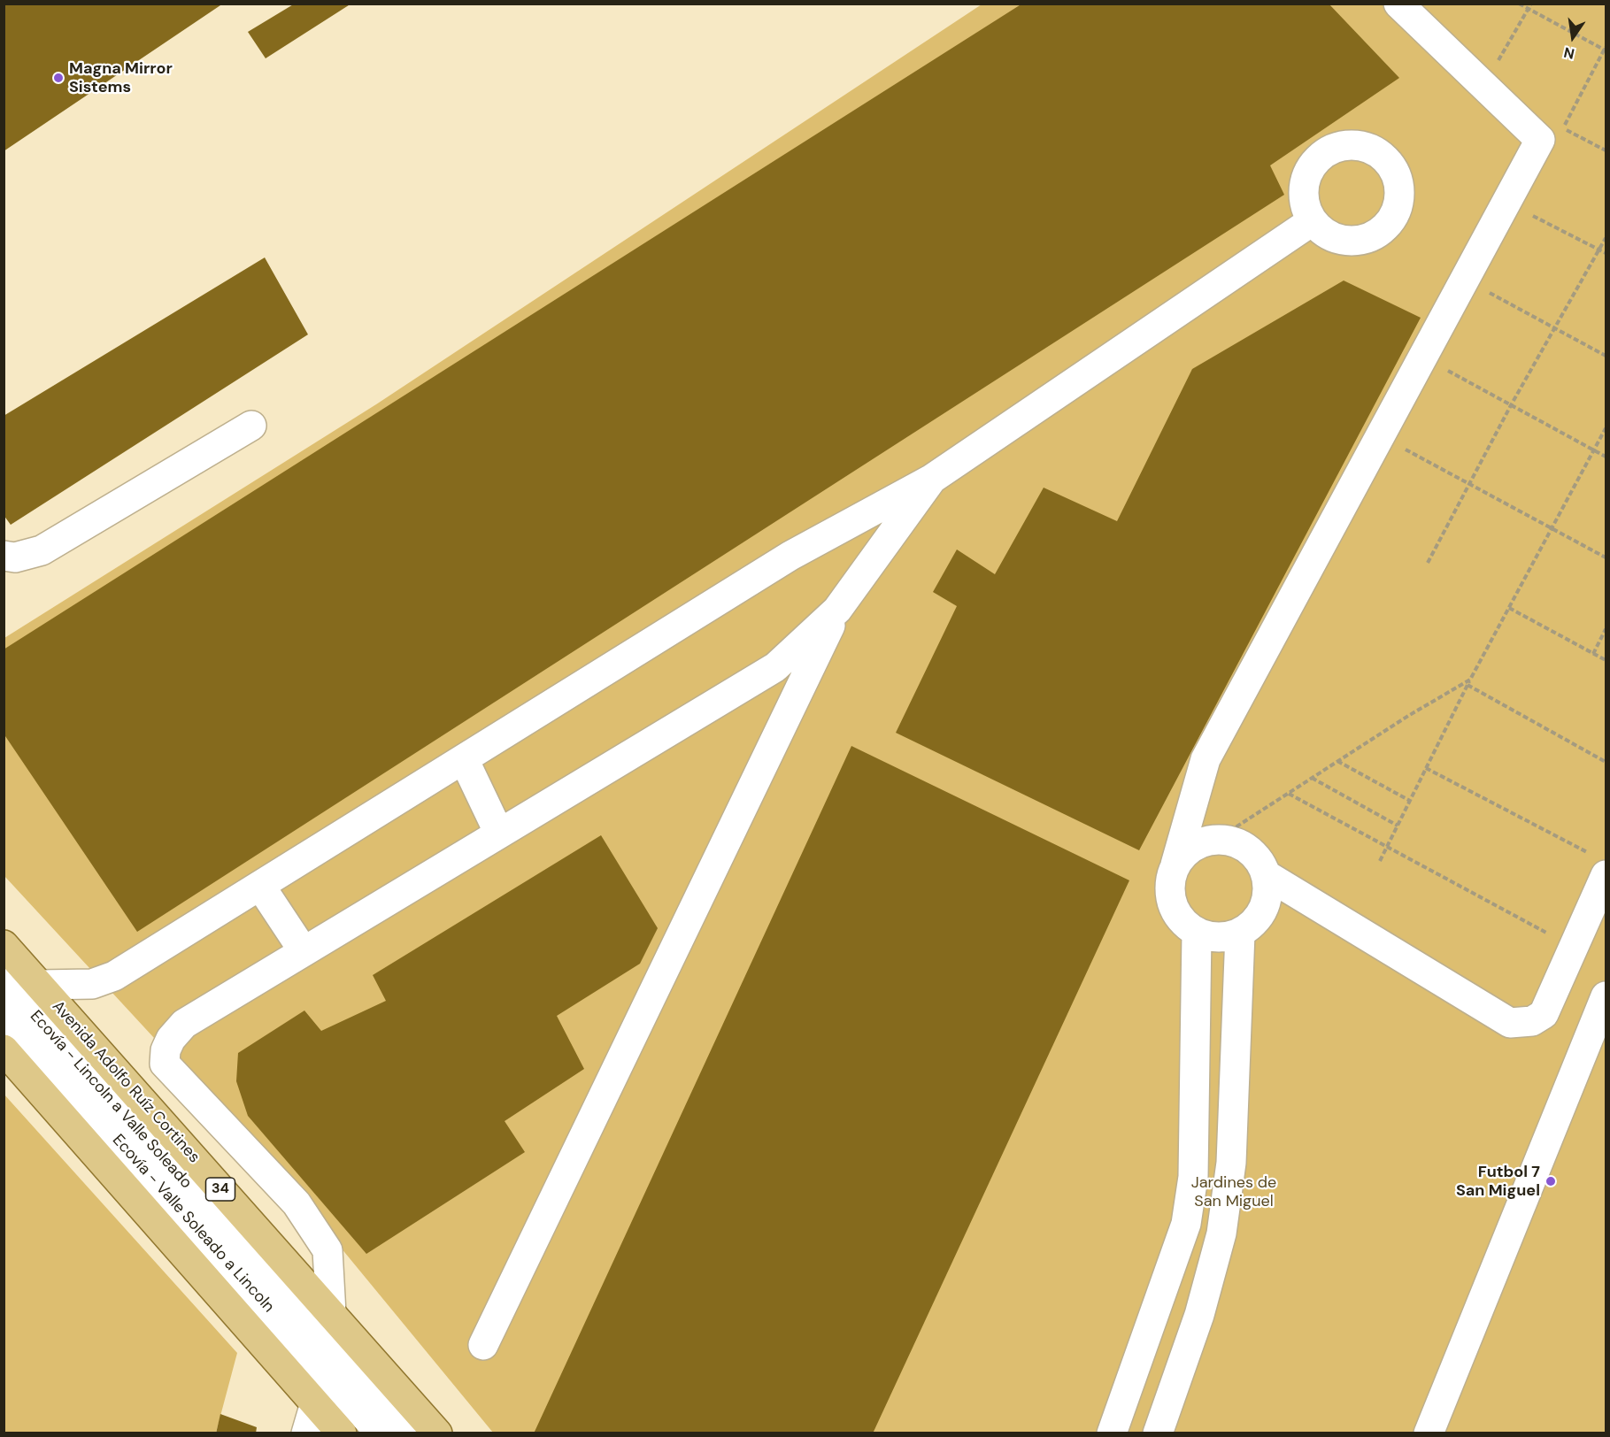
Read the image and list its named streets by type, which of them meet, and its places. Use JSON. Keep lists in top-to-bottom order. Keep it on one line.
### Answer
{"streets":{"main road":["Avenida Adolfo Ruíz Cortines","34"],"lane":["Ecovía - Lincoln a Valle Soleado","Ecovía - Valle Soleado a Lincoln"]},"parks":["Jardines de San Miguel"],"places":["Magna Mirror Sistems","Futbol 7 San Miguel"],"north":"bottom"}
